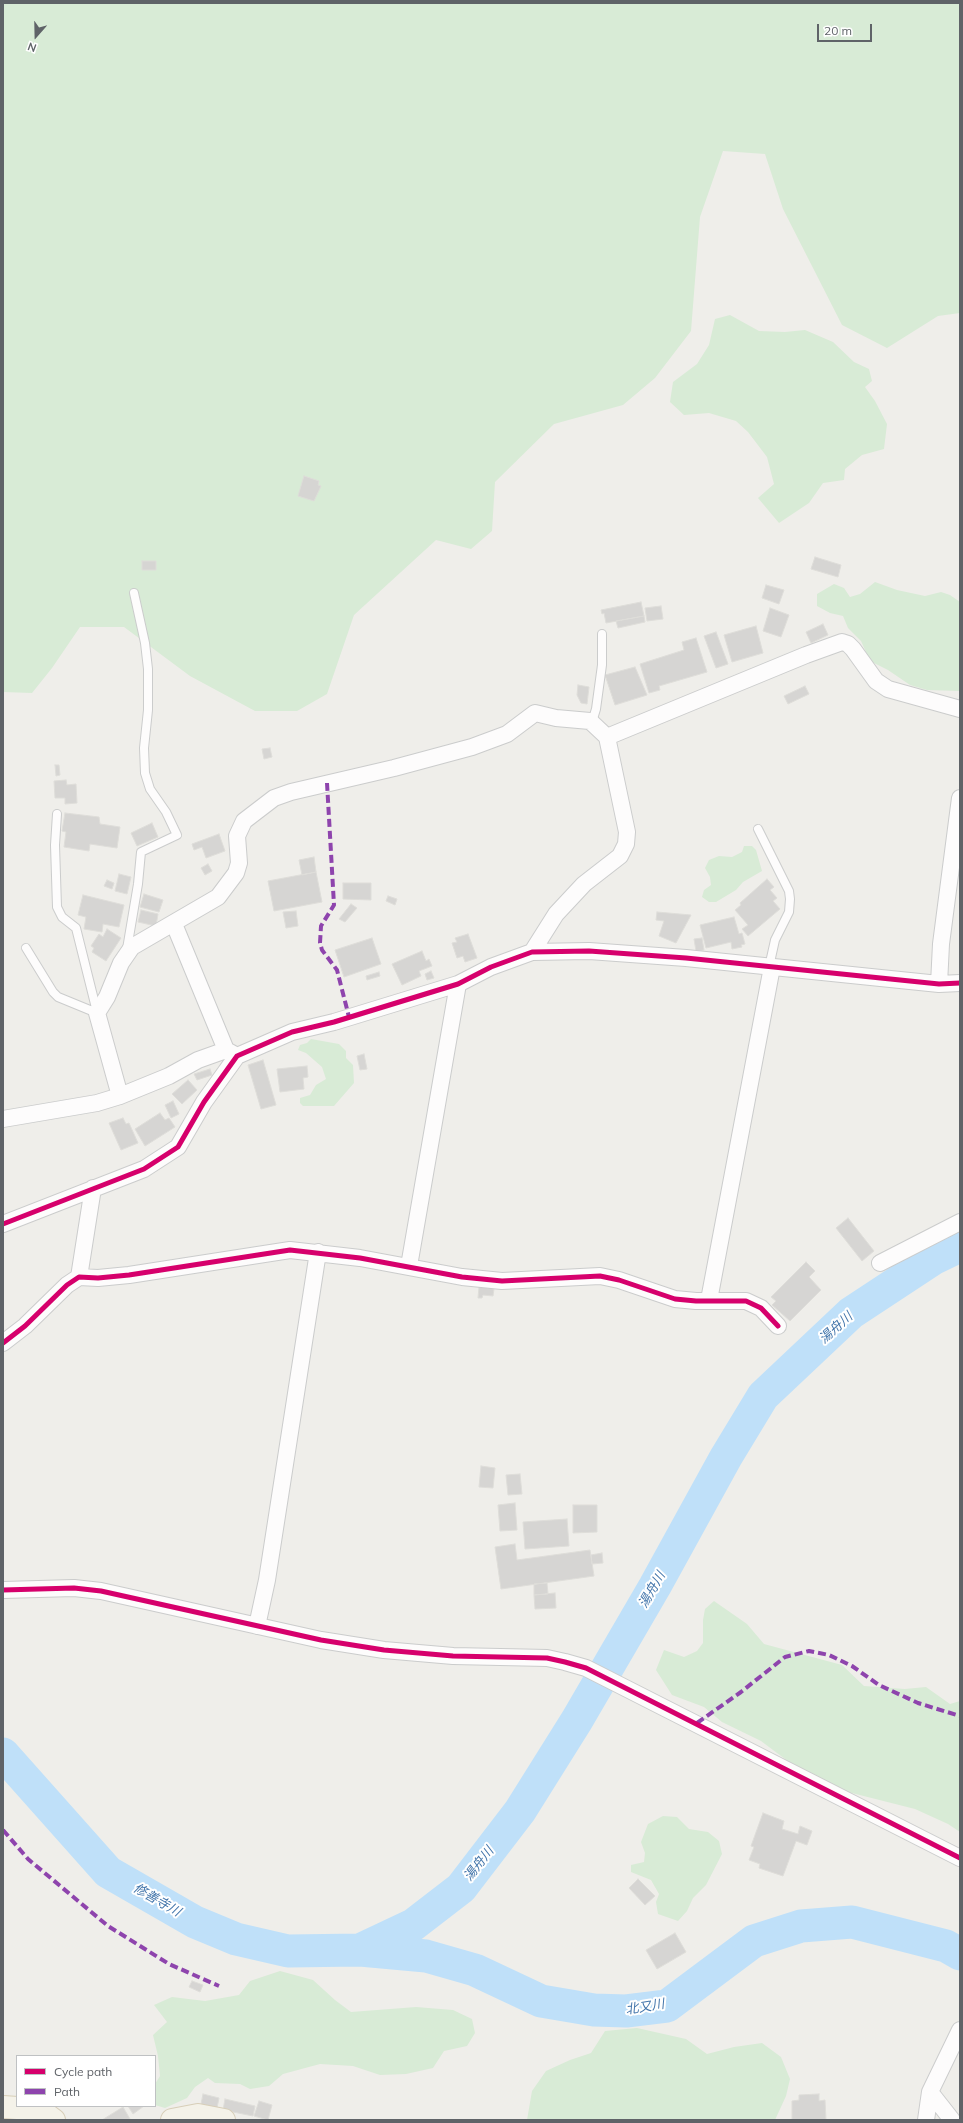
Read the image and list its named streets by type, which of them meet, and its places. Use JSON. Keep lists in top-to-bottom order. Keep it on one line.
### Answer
{"water":["湯舟川","修善寺川","北又川"],"legend":["Cycle path","Path"],"scale_bar":"20 m","north":"bottom"}
